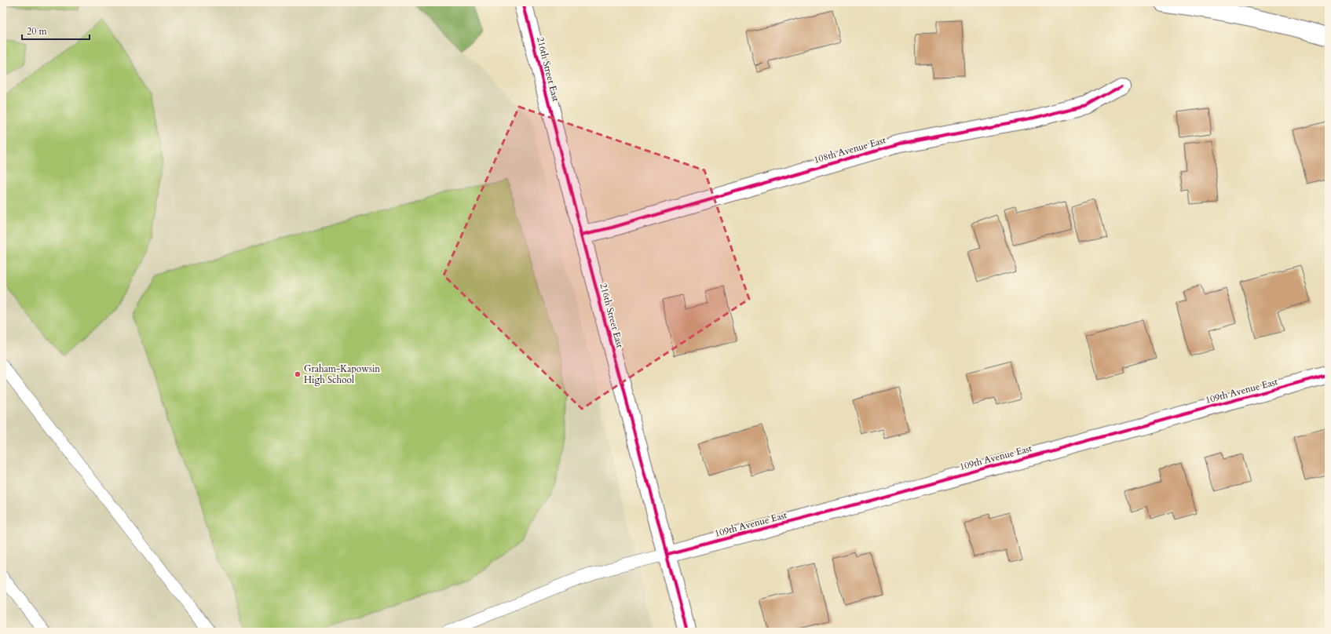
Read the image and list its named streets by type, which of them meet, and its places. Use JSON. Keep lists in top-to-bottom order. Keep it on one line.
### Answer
{"streets":{"street":["216th Street East","108th Avenue East","109th Avenue East"]},"crossings":[["216th Street East","108th Avenue East"],["216th Street East","109th Avenue East"]],"places":["Graham-Kapowsin High School"],"scale_bar":"20 m"}
